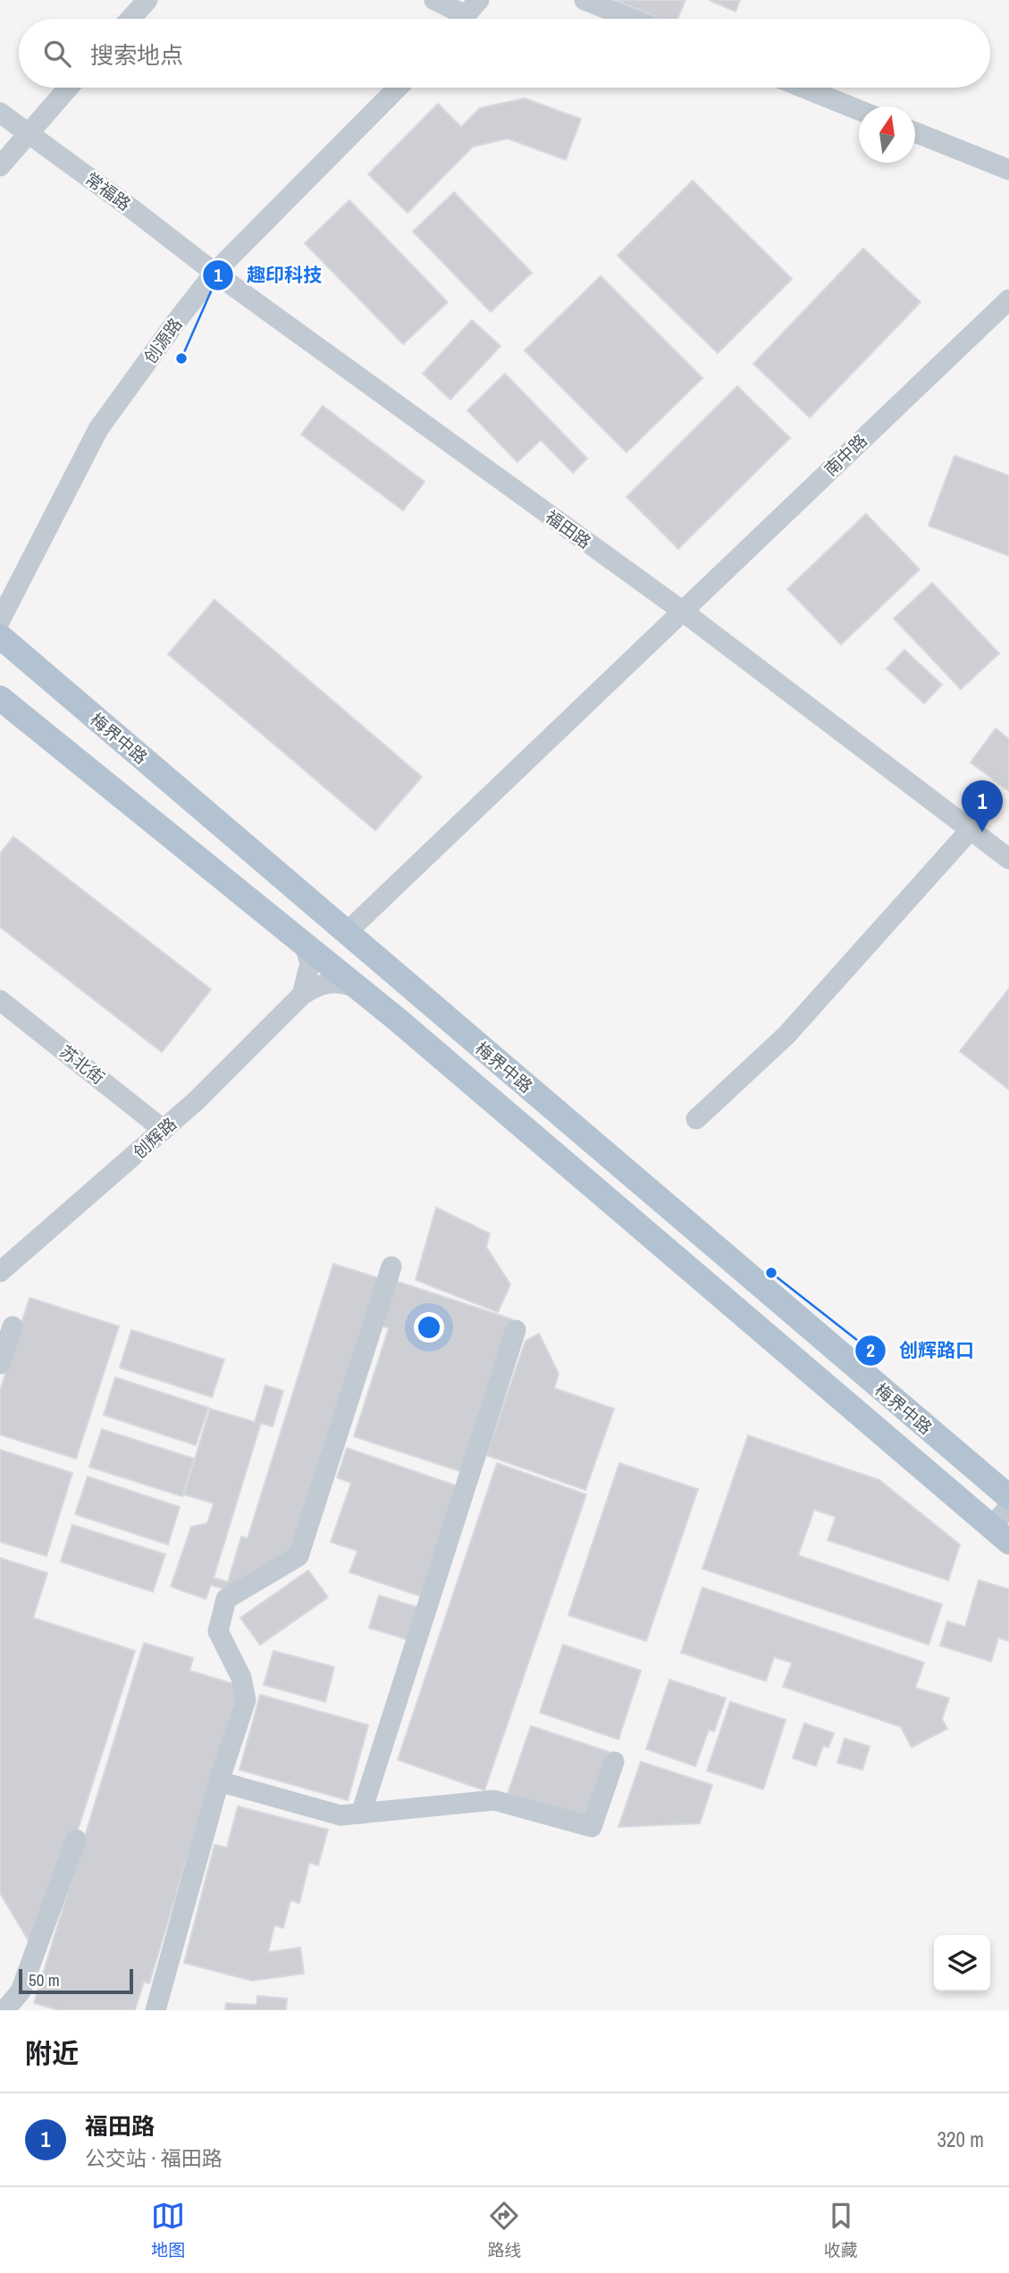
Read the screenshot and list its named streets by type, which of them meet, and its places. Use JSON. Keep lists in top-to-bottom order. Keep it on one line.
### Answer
{"streets":{"main road":["梅界中路"],"street":["常福路","创源路","南中路","福田路","苏北街","创辉路"]},"crossings":[["常福路","创源路"],["常福路","福田路"],["创源路","福田路"],["南中路","福田路"],["南中路","梅界中路"],["苏北街","创辉路"]],"places":["趣印科技","创辉路口"],"scale_bar":"50 m","north":"top","page":{"search":"搜索地点","pins":"1","scale":"50 m","heading":"附近","list":[{"mark":"1","name":"福田路","note":"公交站 · 福田路","value":"320 m"}],"nav":["地图","路线","收藏"]}}
